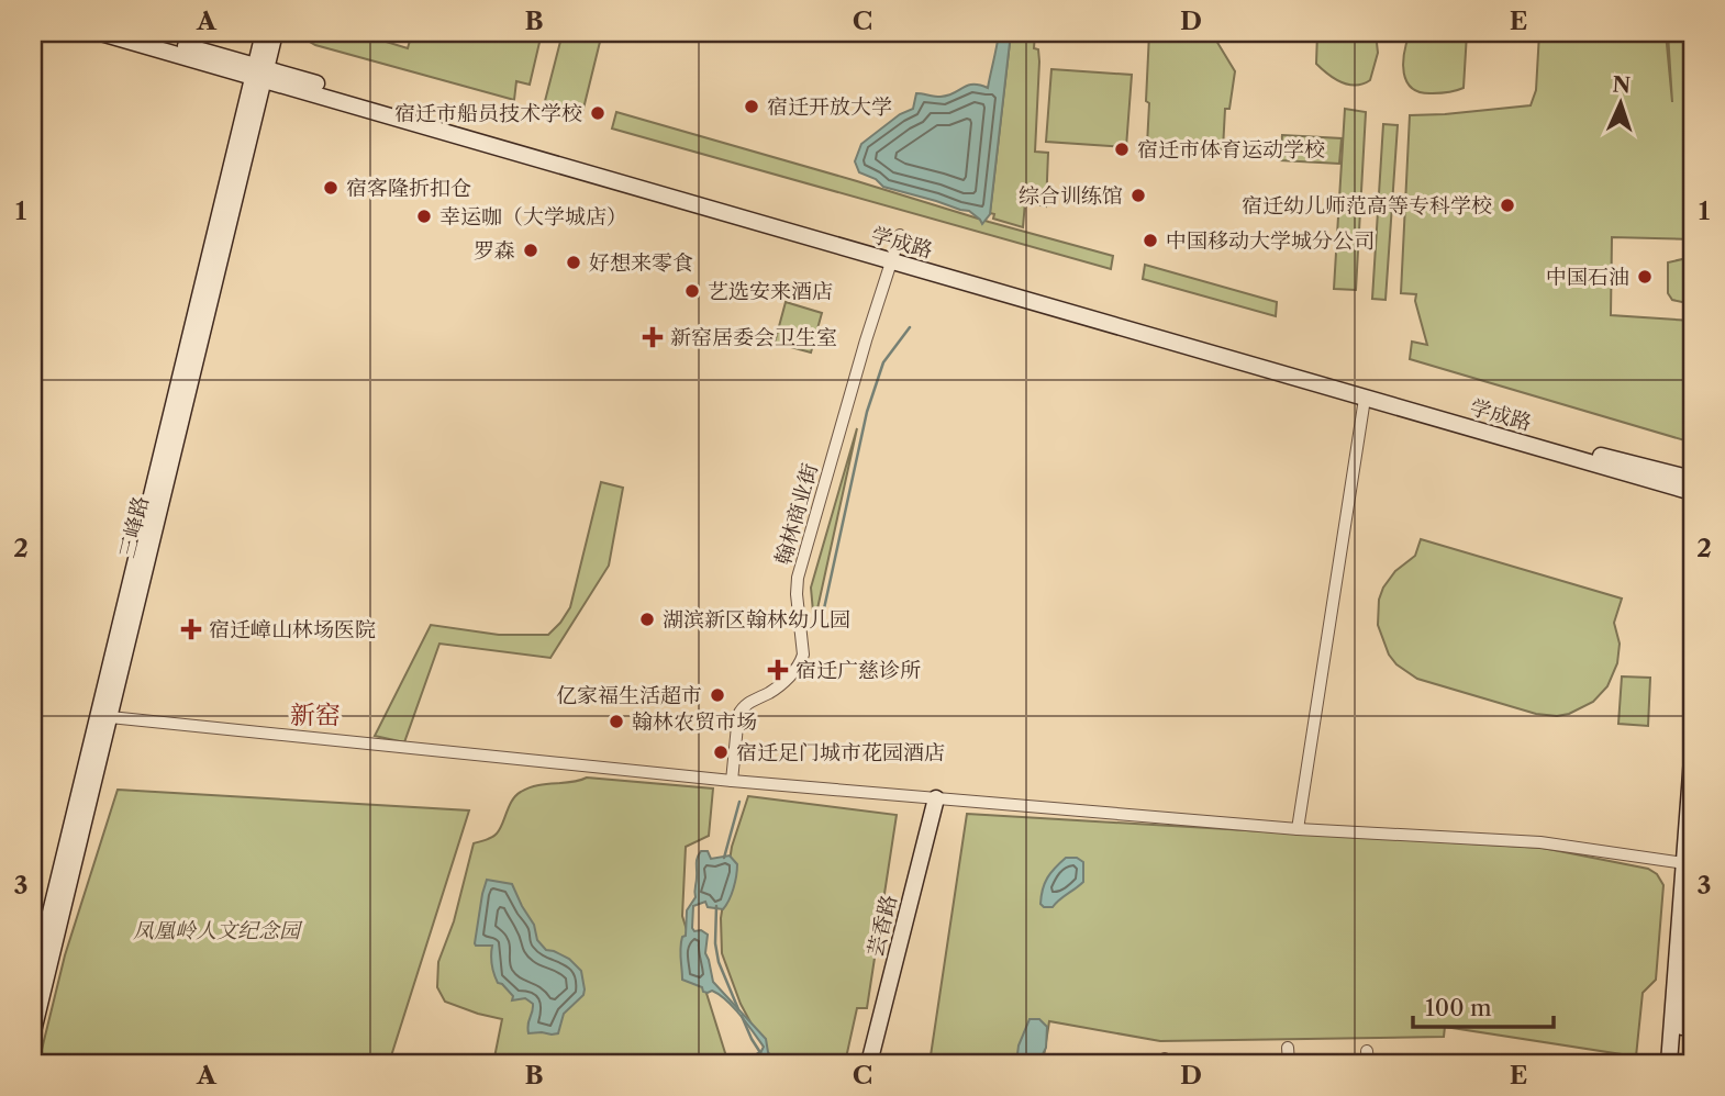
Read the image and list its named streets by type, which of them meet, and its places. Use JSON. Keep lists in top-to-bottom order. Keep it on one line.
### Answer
{"streets":{"main road":["学成路","三峰路","芸香路"],"street":["翰林商业街"]},"crossings":[["学成路","翰林商业街"],["学成路","三峰路"]],"districts":["新窑"],"parks":["凤凰岭人文纪念园"],"places":{"other":["宿迁开放大学","宿迁市船员技术学校","宿迁市体育运动学校","宿客隆折扣仓","综合训练馆","宿迁幼儿师范高等专科学校","幸运咖（大学城店）","中国移动大学城分公司","罗森","好想来零食","中国石油","艺选安来酒店","湖滨新区翰林幼儿园","亿家福生活超市","翰林农贸市场","宿迁足门城市花园酒店"],"health":["新窑居委会卫生室","宿迁嶂山林场医院","宿迁广慈诊所"]},"scale_bar":"100 m","north":"top","grid":{"columns":["A","B","C","D","E"],"rows":["1","2","3"]}}
